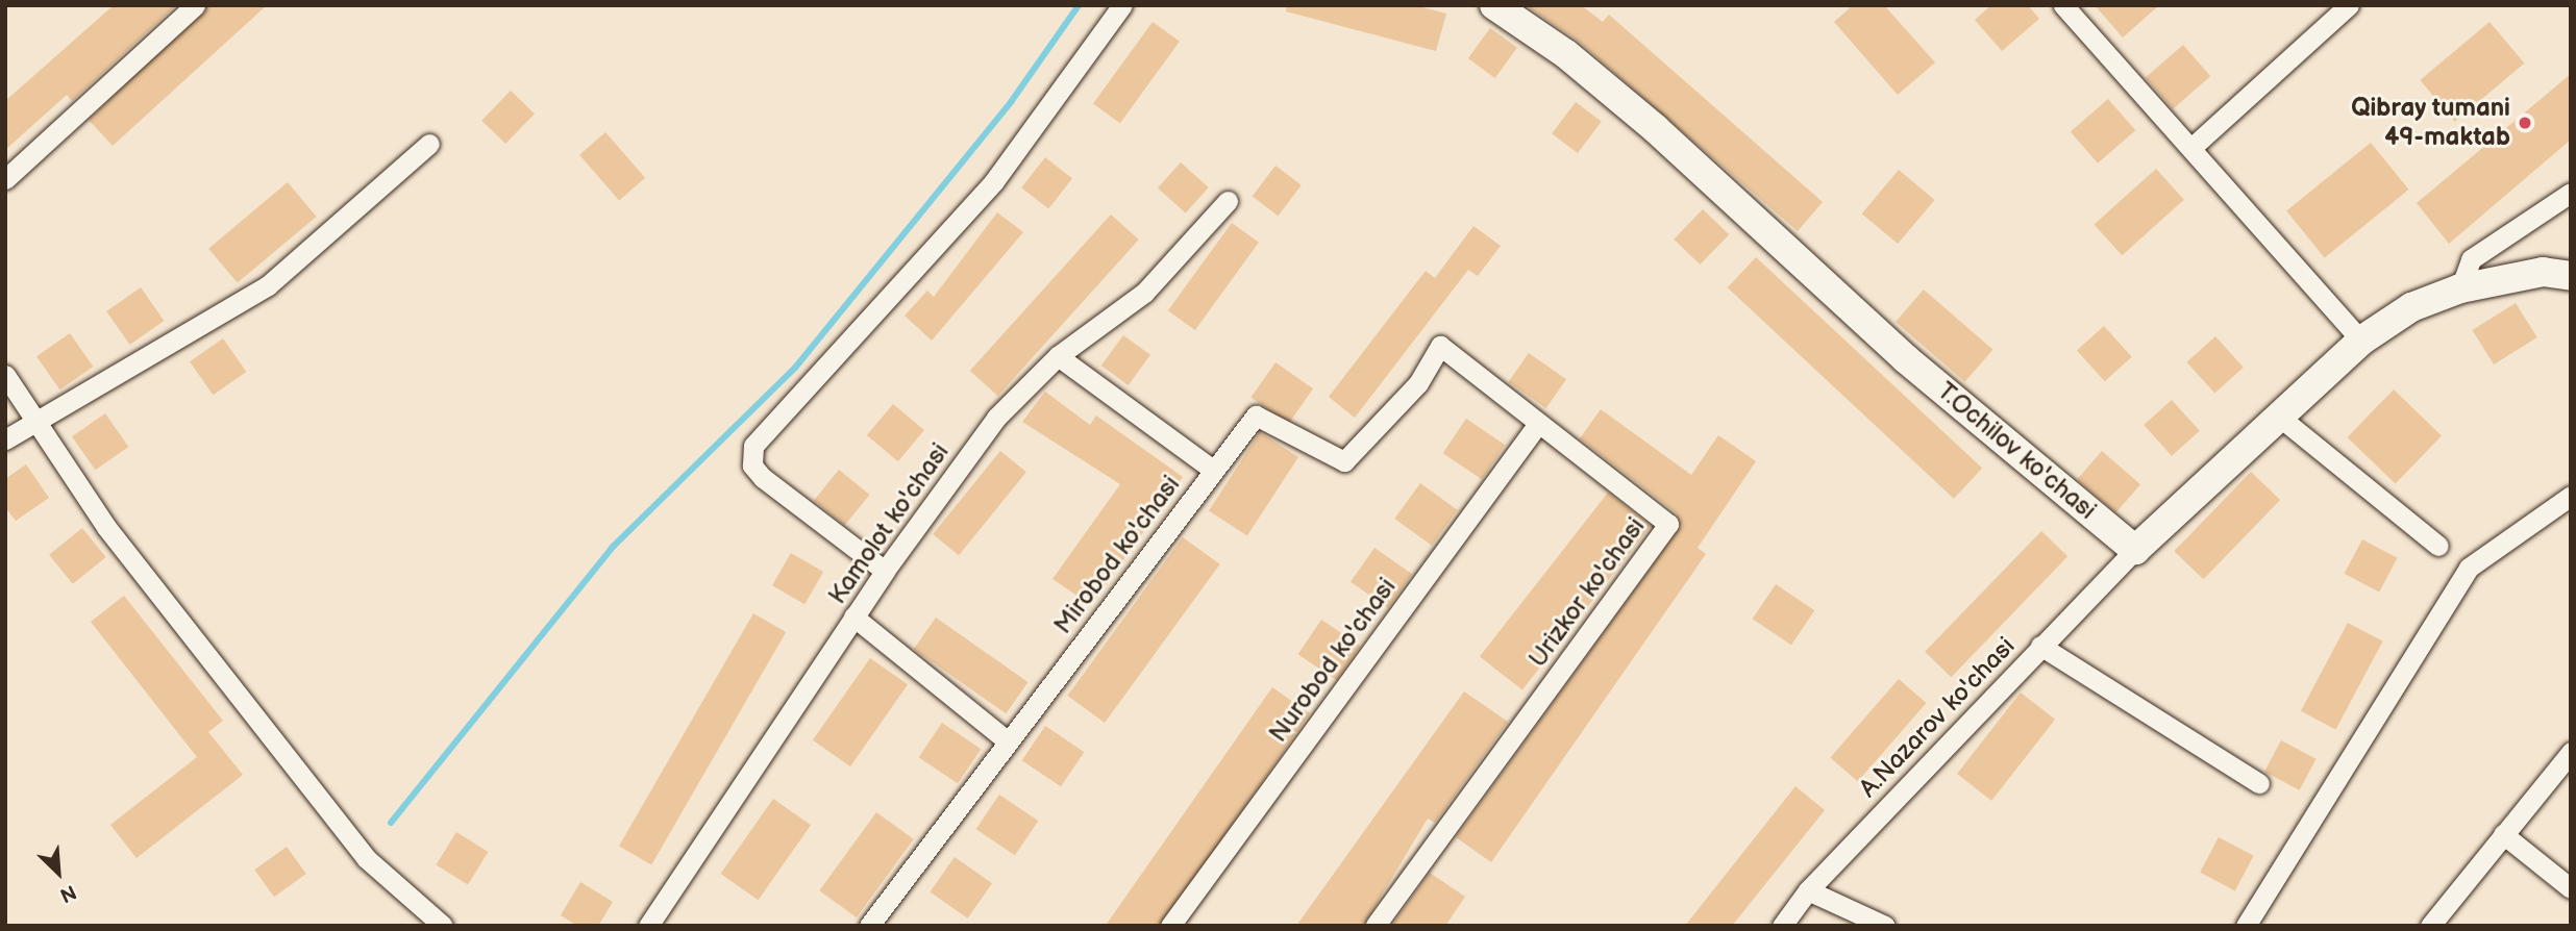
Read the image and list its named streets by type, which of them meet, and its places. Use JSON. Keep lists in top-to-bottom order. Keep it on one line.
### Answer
{"streets":{"main road":["T.Ochilov ko'chasi"],"street":["Kamolot ko'chasi","Mirobod ko'chasi","Urizkor ko'chasi","Nurobod ko'chasi","A.Nazarov ko'chasi"]},"crossings":[["T.Ochilov ko'chasi","A.Nazarov ko'chasi"],["Mirobod ko'chasi","Urizkor ko'chasi"],["Urizkor ko'chasi","Nurobod ko'chasi"]],"places":["Qibray tumani 49-maktab"],"north":"bottom right"}
